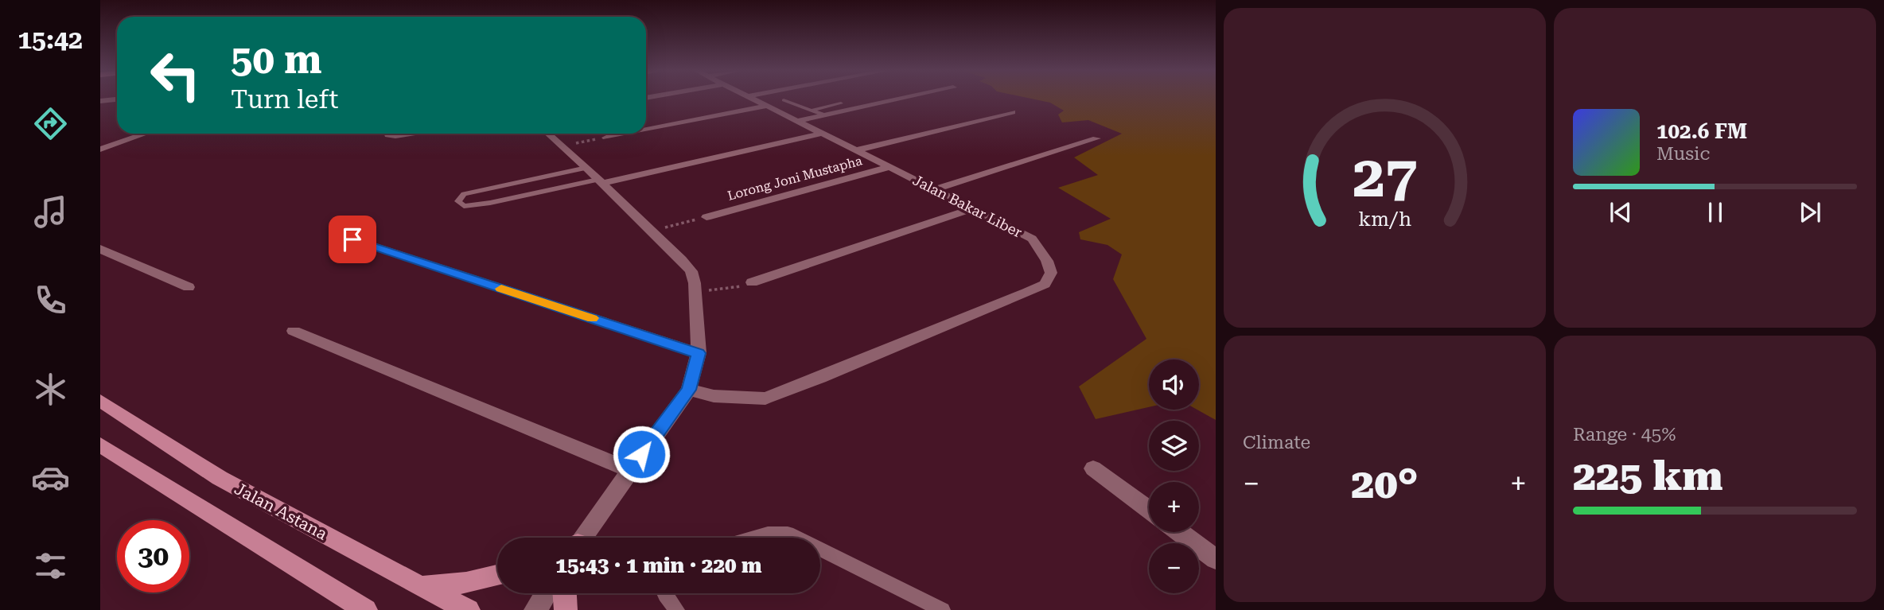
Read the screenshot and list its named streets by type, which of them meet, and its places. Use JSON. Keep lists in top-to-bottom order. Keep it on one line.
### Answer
{"streets":{"main road":["Jalan Astana"],"street":["Lorong Joni Mustapha","Jalan Bakar Liber"]},"crossings":[["Lorong Joni Mustapha","Jalan Bakar Liber"]],"page":{"tabs":"15:42","turn":["50 m","Turn left"],"song":["102.6 FM","Music"],"tile":["Climate",["Range · 45%","225 km"]],"map_buttons":["+","−"],"heat":["−","20°","+"],"limit":"30","trip":"15:43 · 1 min · 220 m","gauge":["27","km/h"]}}
